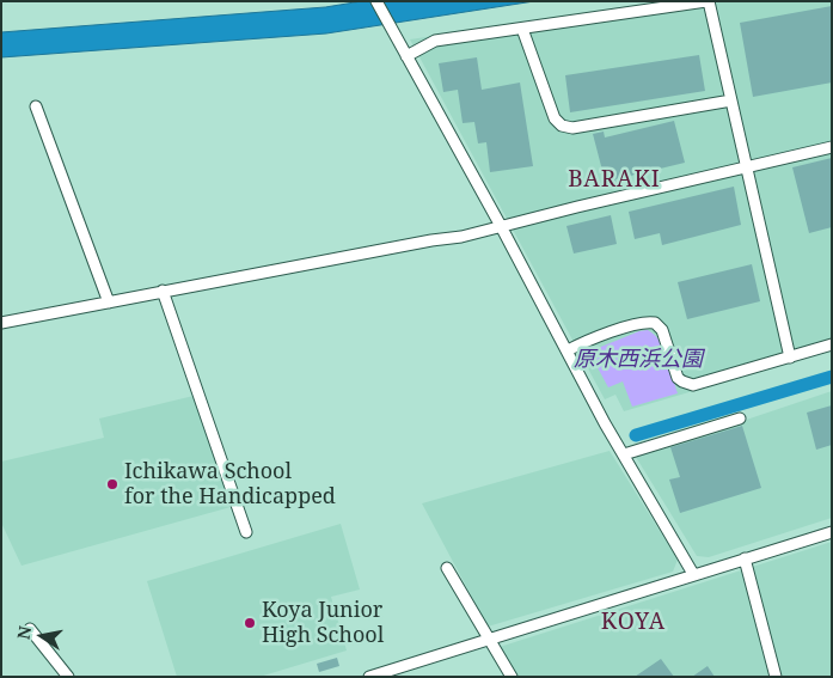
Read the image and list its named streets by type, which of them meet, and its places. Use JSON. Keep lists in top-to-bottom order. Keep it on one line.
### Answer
{"districts":["BARAKI","KOYA"],"parks":["原木西浜公園"],"places":["Ichikawa School for the Handicapped","Koya Junior High School"],"north":"left"}
